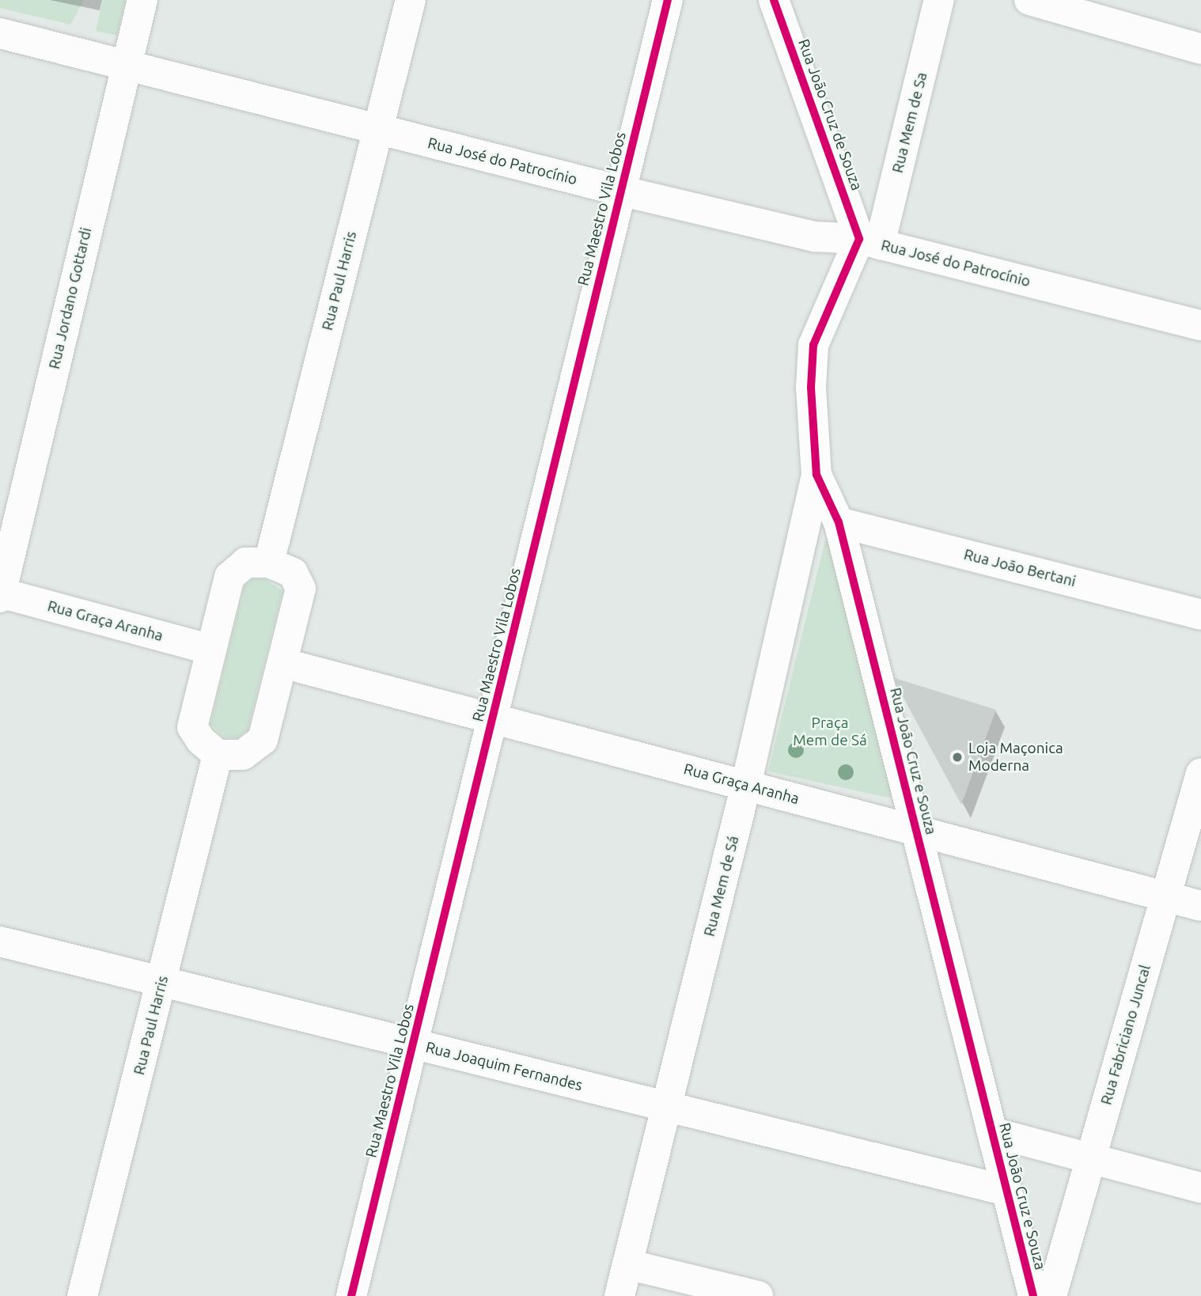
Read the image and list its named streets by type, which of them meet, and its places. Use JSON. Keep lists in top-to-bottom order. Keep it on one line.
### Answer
{"streets":{"street":["Rua João Cruz de Souza","Rua Mem de Sa","Rua José do Patrocínio","Rua Maestro Vila Lobos","Rua Paul Harris","Rua Jordano Gottardi","Rua João Bertani","Rua Graça Aranha","Rua João Cruz e Souza","Rua Mem de Sá","Rua Fabriciano Juncal","Rua Joaquim Fernandes"]},"crossings":[["Rua João Cruz de Souza","Rua Mem de Sa"],["Rua João Cruz de Souza","Rua José do Patrocínio"],["Rua João Cruz de Souza","Rua João Cruz e Souza"],["Rua Mem de Sa","Rua José do Patrocínio"],["Rua Mem de Sa","Rua João Cruz e Souza"],["Rua José do Patrocínio","Rua Maestro Vila Lobos"],["Rua José do Patrocínio","Rua Paul Harris"],["Rua José do Patrocínio","Rua Jordano Gottardi"],["Rua José do Patrocínio","Rua João Cruz e Souza"],["Rua Maestro Vila Lobos","Rua Graça Aranha"],["Rua Maestro Vila Lobos","Rua Joaquim Fernandes"],["Rua Paul Harris","Rua Joaquim Fernandes"],["Rua Jordano Gottardi","Rua Graça Aranha"],["Rua João Bertani","Rua João Cruz e Souza"],["Rua Graça Aranha","Rua João Cruz e Souza"],["Rua Graça Aranha","Rua Mem de Sá"],["Rua Graça Aranha","Rua Fabriciano Juncal"],["Rua João Cruz e Souza","Rua Mem de Sá"],["Rua João Cruz e Souza","Rua Joaquim Fernandes"],["Rua Mem de Sá","Rua Joaquim Fernandes"]],"parks":["Praça Mem de Sá"],"places":["Loja Maçonica Moderna"]}
